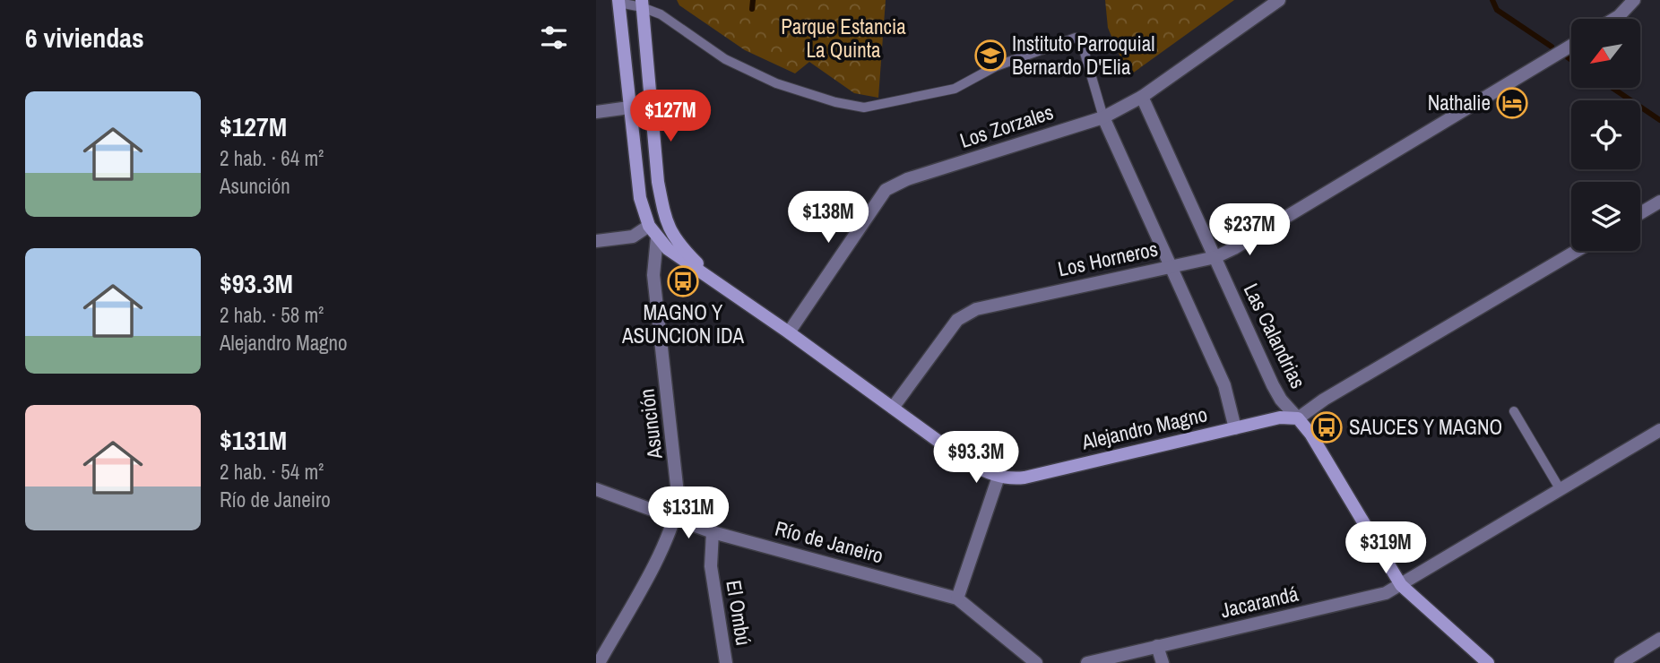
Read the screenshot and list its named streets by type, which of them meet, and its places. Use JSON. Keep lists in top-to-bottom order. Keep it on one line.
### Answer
{"streets":{"main road":["Alejandro Magno"],"street":["Los Zorzales","Los Horneros","Las Calandrias","Asunción","Río de Janeiro","Jacarandá","El Ombú"]},"crossings":[["Los Zorzales","Las Calandrias"],["Los Zorzales","Alejandro Magno"],["Los Horneros","Las Calandrias"],["Los Horneros","Alejandro Magno"],["Las Calandrias","Alejandro Magno"],["Asunción","Río de Janeiro"],["Río de Janeiro","El Ombú"]],"parks":["Parque Estancia La Quinta"],"places":{"school or university":["Instituto Parroquial Bernardo D'Elia"],"hotel":["Nathalie"],"bus stop":["MAGNO Y ASUNCION IDA","SAUCES Y MAGNO"]},"north":"bottom left","page":{"heading":"6 viviendas","list":[{"name":"$127M","note":"2 hab. · 64 m² · Asunción"},{"name":"$93.3M","note":"2 hab. · 58 m² · Alejandro Magno"},{"name":"$131M","note":"2 hab. · 54 m² · Río de Janeiro"}],"price":["$127M","$138M","$237M","$93.3M","$131M","$319M"]}}
